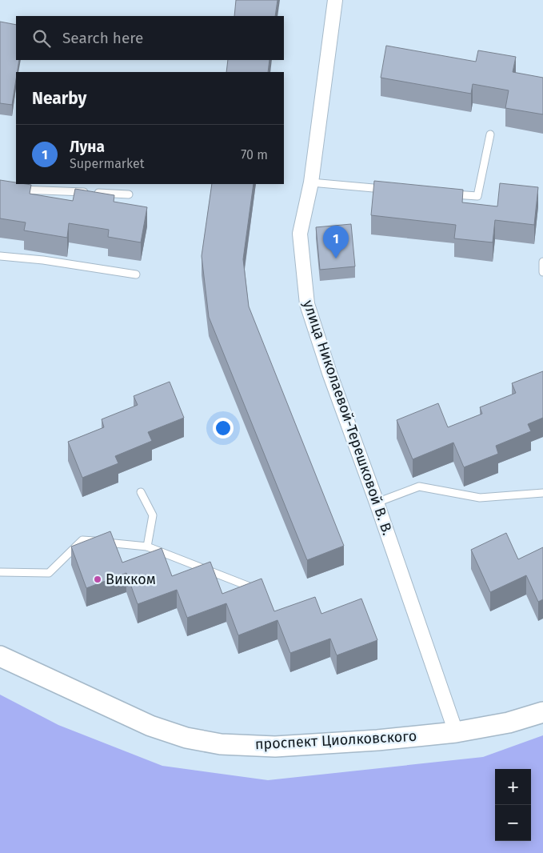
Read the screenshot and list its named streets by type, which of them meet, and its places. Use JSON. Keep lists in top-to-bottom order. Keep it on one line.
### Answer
{"streets":{"main road":["проспект Циолковского"],"street":["улица Николаевой-Терешковой В. В."]},"crossings":[["улица Николаевой-Терешковой В. В.","проспект Циолковского"]],"places":["Викком"],"page":{"search":"Search here","heading":"Nearby","list":[{"mark":"1","name":"Луна","note":"Supermarket","value":"70 m"}],"pins":"1","map_buttons":["+","−"]}}
